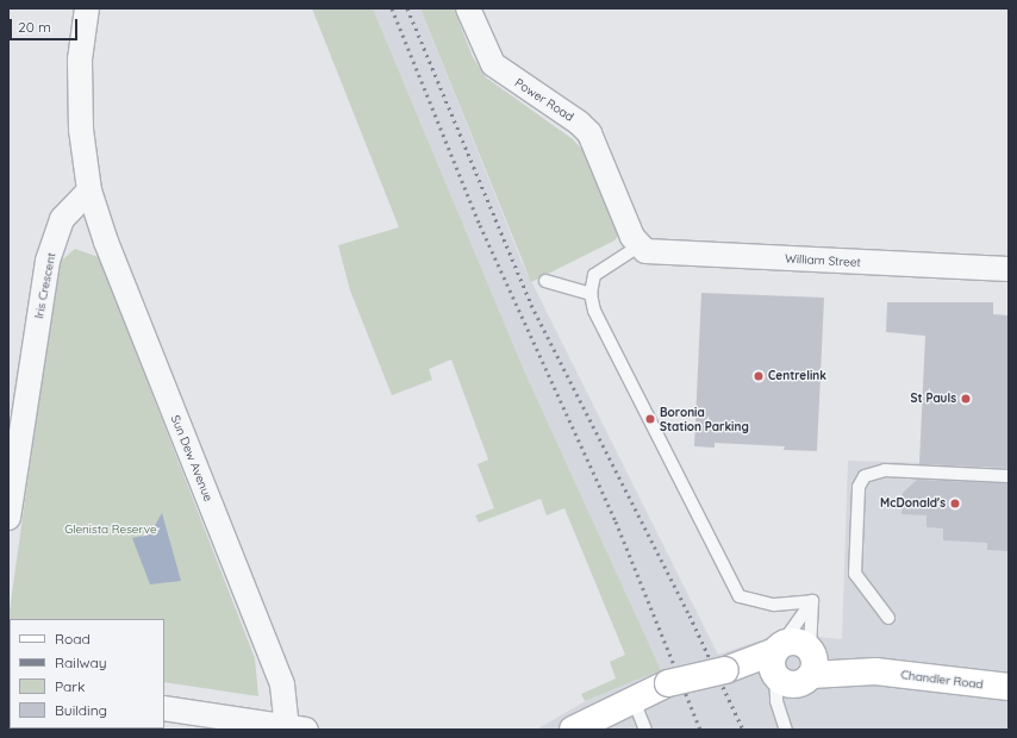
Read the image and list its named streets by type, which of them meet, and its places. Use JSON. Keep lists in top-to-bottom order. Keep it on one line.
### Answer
{"streets":{"main road":["Chandler Road"],"street":["Power Road","William Street","Iris Crescent","Sun Dew Avenue"]},"crossings":[["Power Road","William Street"],["Iris Crescent","Sun Dew Avenue"]],"parks":["Glenista Reserve"],"places":["Centrelink","St Pauls","Boronia Station Parking","McDonald's"],"legend":["Road","Railway","Park","Building"],"scale_bar":"20 m"}
